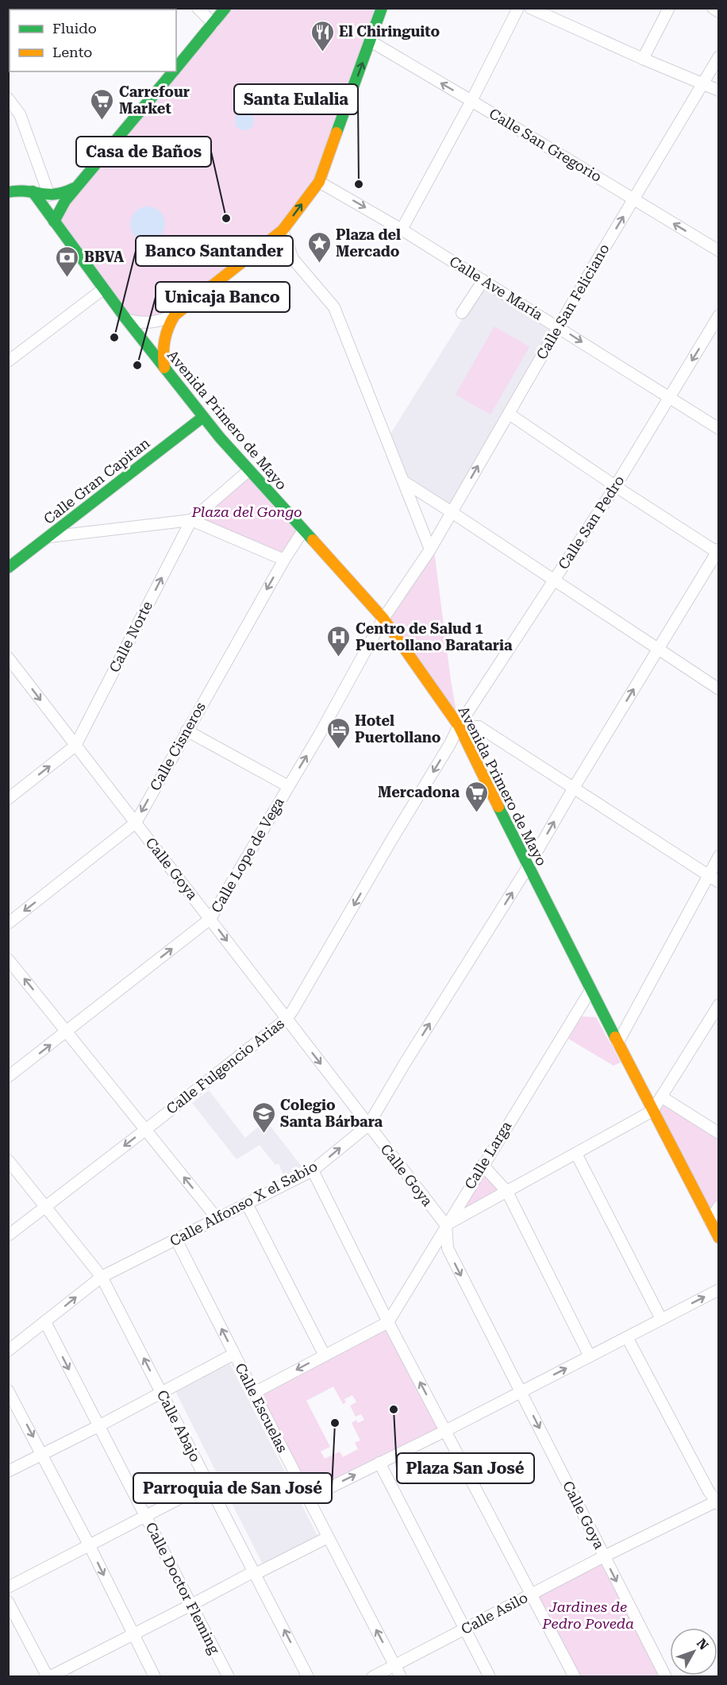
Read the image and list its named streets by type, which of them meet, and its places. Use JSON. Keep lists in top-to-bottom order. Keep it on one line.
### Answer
{"streets":{"street":["Calle San Gregorio","Calle Ave María","Calle San Feliciano","Avenida Primero de Mayo","Calle Gran Capitan","Calle San Pedro","Calle Norte","Calle Cisneros","Calle Lope de Vega","Calle Goya","Calle Fulgencio Arias","Calle Larga","Calle Alfonso X el Sabio","Calle Escuelas","Calle Abajo","Calle Doctor Fleming","Calle Asilo"]},"crossings":[["Calle San Gregorio","Calle San Feliciano"],["Calle Ave María","Calle San Feliciano"],["Calle Ave María","Calle San Pedro"],["Calle San Feliciano","Calle Lope de Vega"],["Avenida Primero de Mayo","Calle Gran Capitan"],["Avenida Primero de Mayo","Calle San Pedro"],["Avenida Primero de Mayo","Calle Norte"],["Avenida Primero de Mayo","Calle Cisneros"],["Avenida Primero de Mayo","Calle Lope de Vega"],["Avenida Primero de Mayo","Calle Fulgencio Arias"],["Avenida Primero de Mayo","Calle Larga"],["Avenida Primero de Mayo","Calle Alfonso X el Sabio"],["Calle San Pedro","Calle Fulgencio Arias"],["Calle Norte","Calle Goya"],["Calle Cisneros","Calle Goya"],["Calle Lope de Vega","Calle Goya"],["Calle Goya","Calle Fulgencio Arias"],["Calle Goya","Calle Larga"],["Calle Goya","Calle Alfonso X el Sabio"],["Calle Goya","Calle Asilo"],["Calle Fulgencio Arias","Calle Abajo"],["Calle Alfonso X el Sabio","Calle Escuelas"],["Calle Alfonso X el Sabio","Calle Abajo"],["Calle Alfonso X el Sabio","Calle Doctor Fleming"],["Calle Escuelas","Calle Asilo"]],"one_way":["Calle San Gregorio","Calle Ave María","Calle San Feliciano","Calle Norte","Calle Cisneros","Calle Lope de Vega","Calle Fulgencio Arias","Calle Alfonso X el Sabio","Calle Abajo"],"parks":["Plaza del Gongo","Jardines de Pedro Poveda"],"places":{"restaurant":["El Chiringuito"],"supermarket":["Carrefour Market","Mercadona"],"other":["Santa Eulalia","Casa de Baños","Banco Santander","Unicaja Banco","Plaza San José","Parroquia de San José"],"place":["Plaza del Mercado"],"bank":["BBVA"],"hospital":["Centro de Salud 1 Puertollano Barataria"],"hotel":["Hotel Puertollano"],"school or university":["Colegio Santa Bárbara"]},"legend":["Fluido","Lento"],"north":"top right"}
